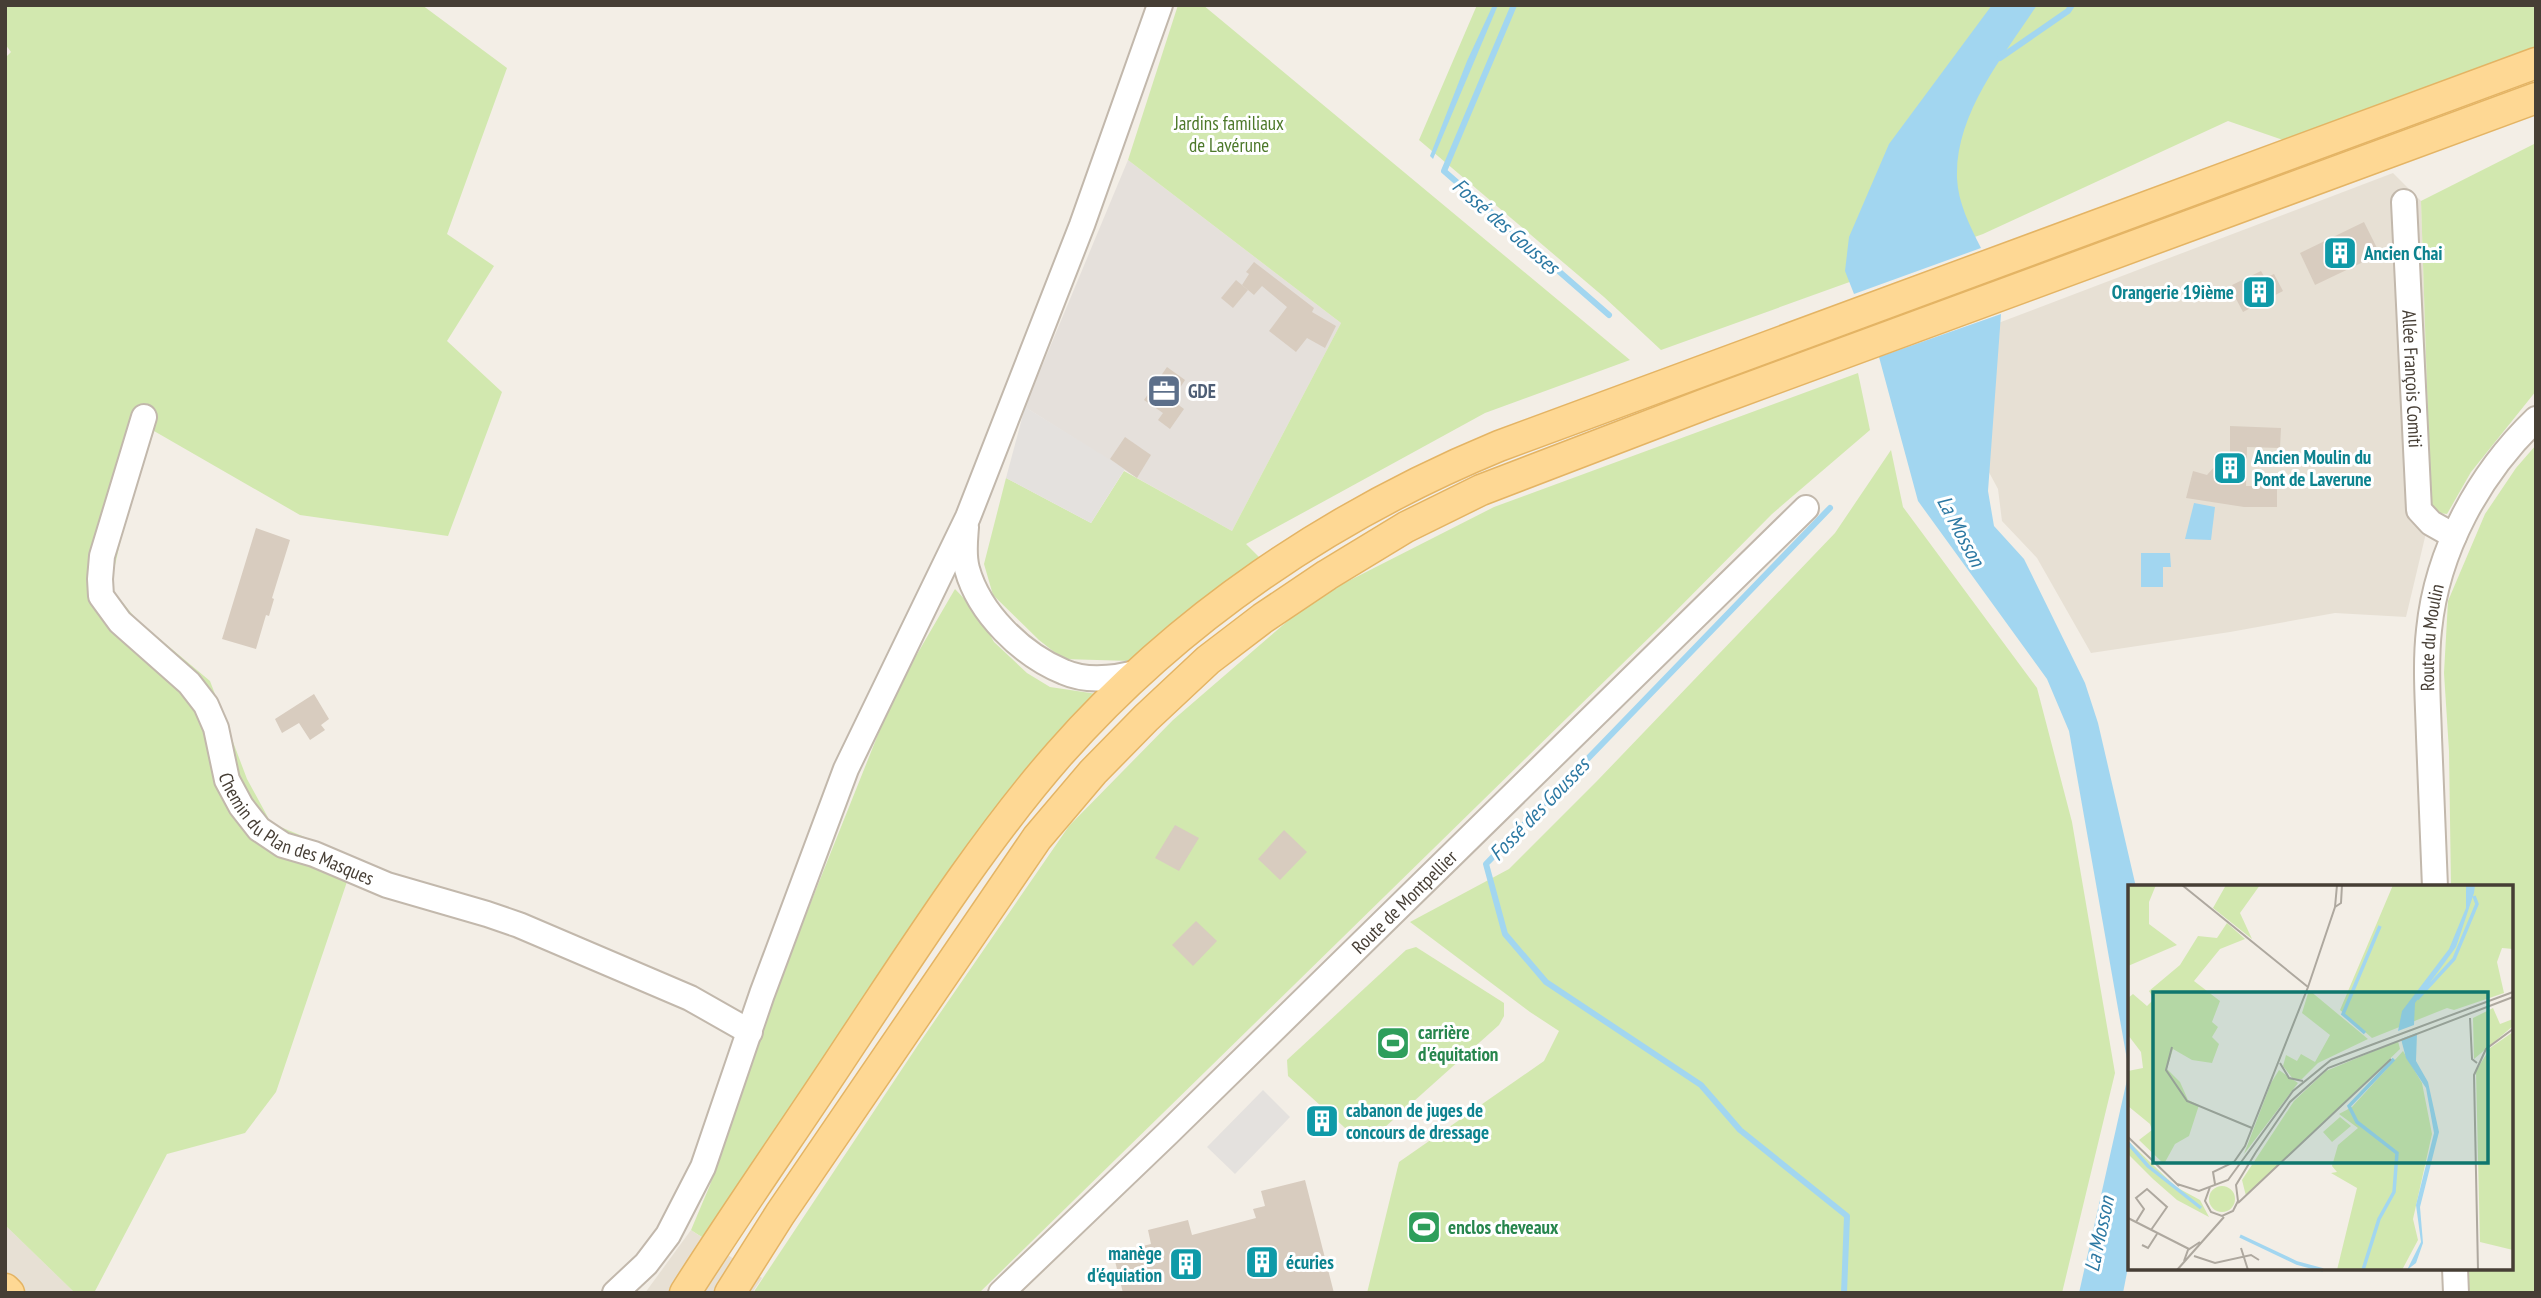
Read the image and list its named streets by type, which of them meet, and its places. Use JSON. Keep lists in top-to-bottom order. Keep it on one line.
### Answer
{"streets":{"street":["Allée François Comiti","Route du Moulin","Chemin du Plan des Masques","Route de Montpellier"]},"crossings":[["Allée François Comiti","Route du Moulin"]],"water":["Fossé des Gousses","La Mosson"],"parks":["Jardins familiaux de Lavérune"],"places":{"building":["Ancien Chai","Orangerie 19ième","Ancien Moulin du Pont de Laverune","cabanon de juges de concours de dressage","écuries","manège d'équiation"],"office":["GDE"],"sports":["carrière d'équitation","enclos cheveaux"]}}
